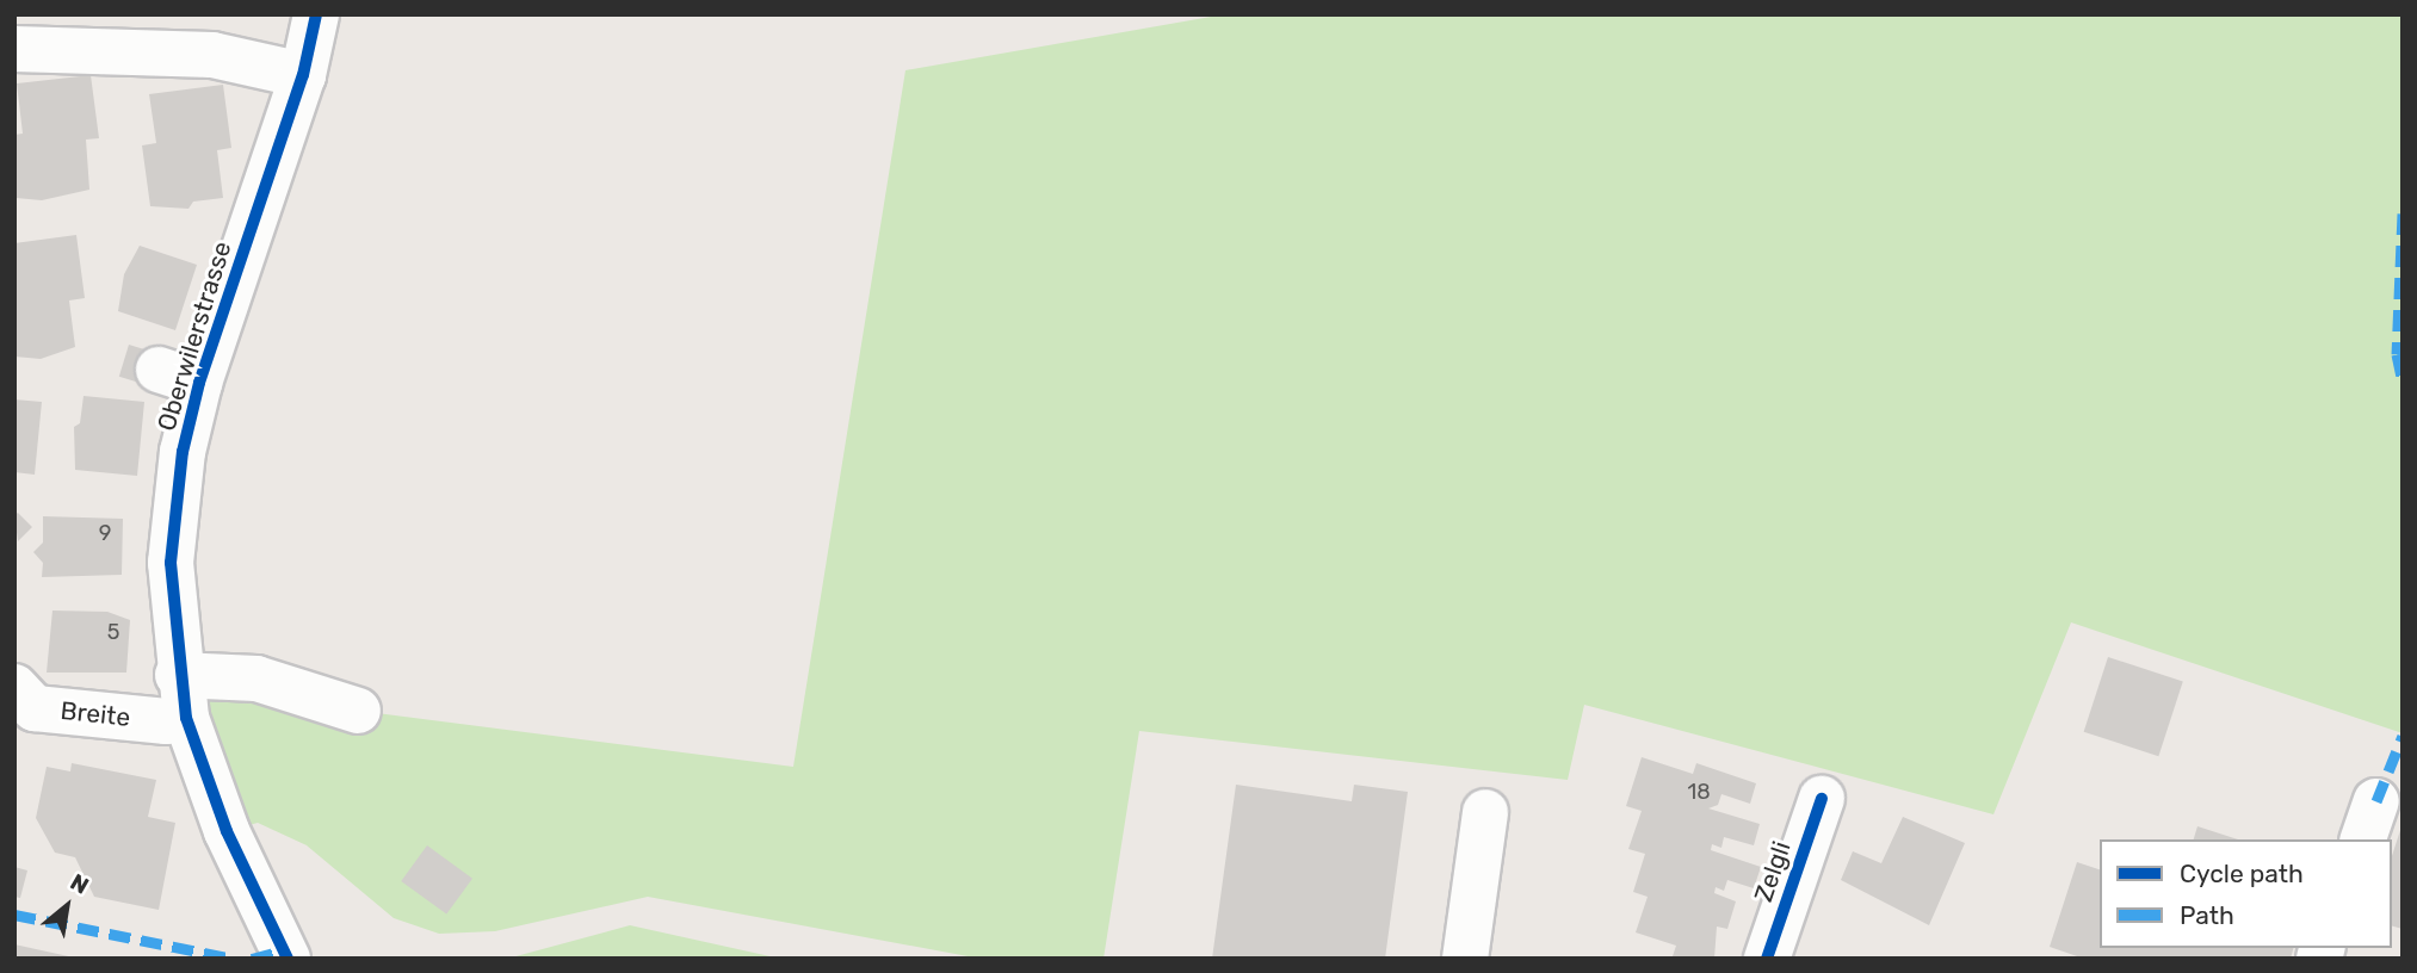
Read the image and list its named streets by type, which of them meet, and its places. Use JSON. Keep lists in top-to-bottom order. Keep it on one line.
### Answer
{"streets":{"street":["Oberwilerstrasse","Breite","Zelgli"]},"crossings":[["Oberwilerstrasse","Breite"]],"house_numbers":["9","5","18"],"legend":["Cycle path","Path"],"north":"top right"}
